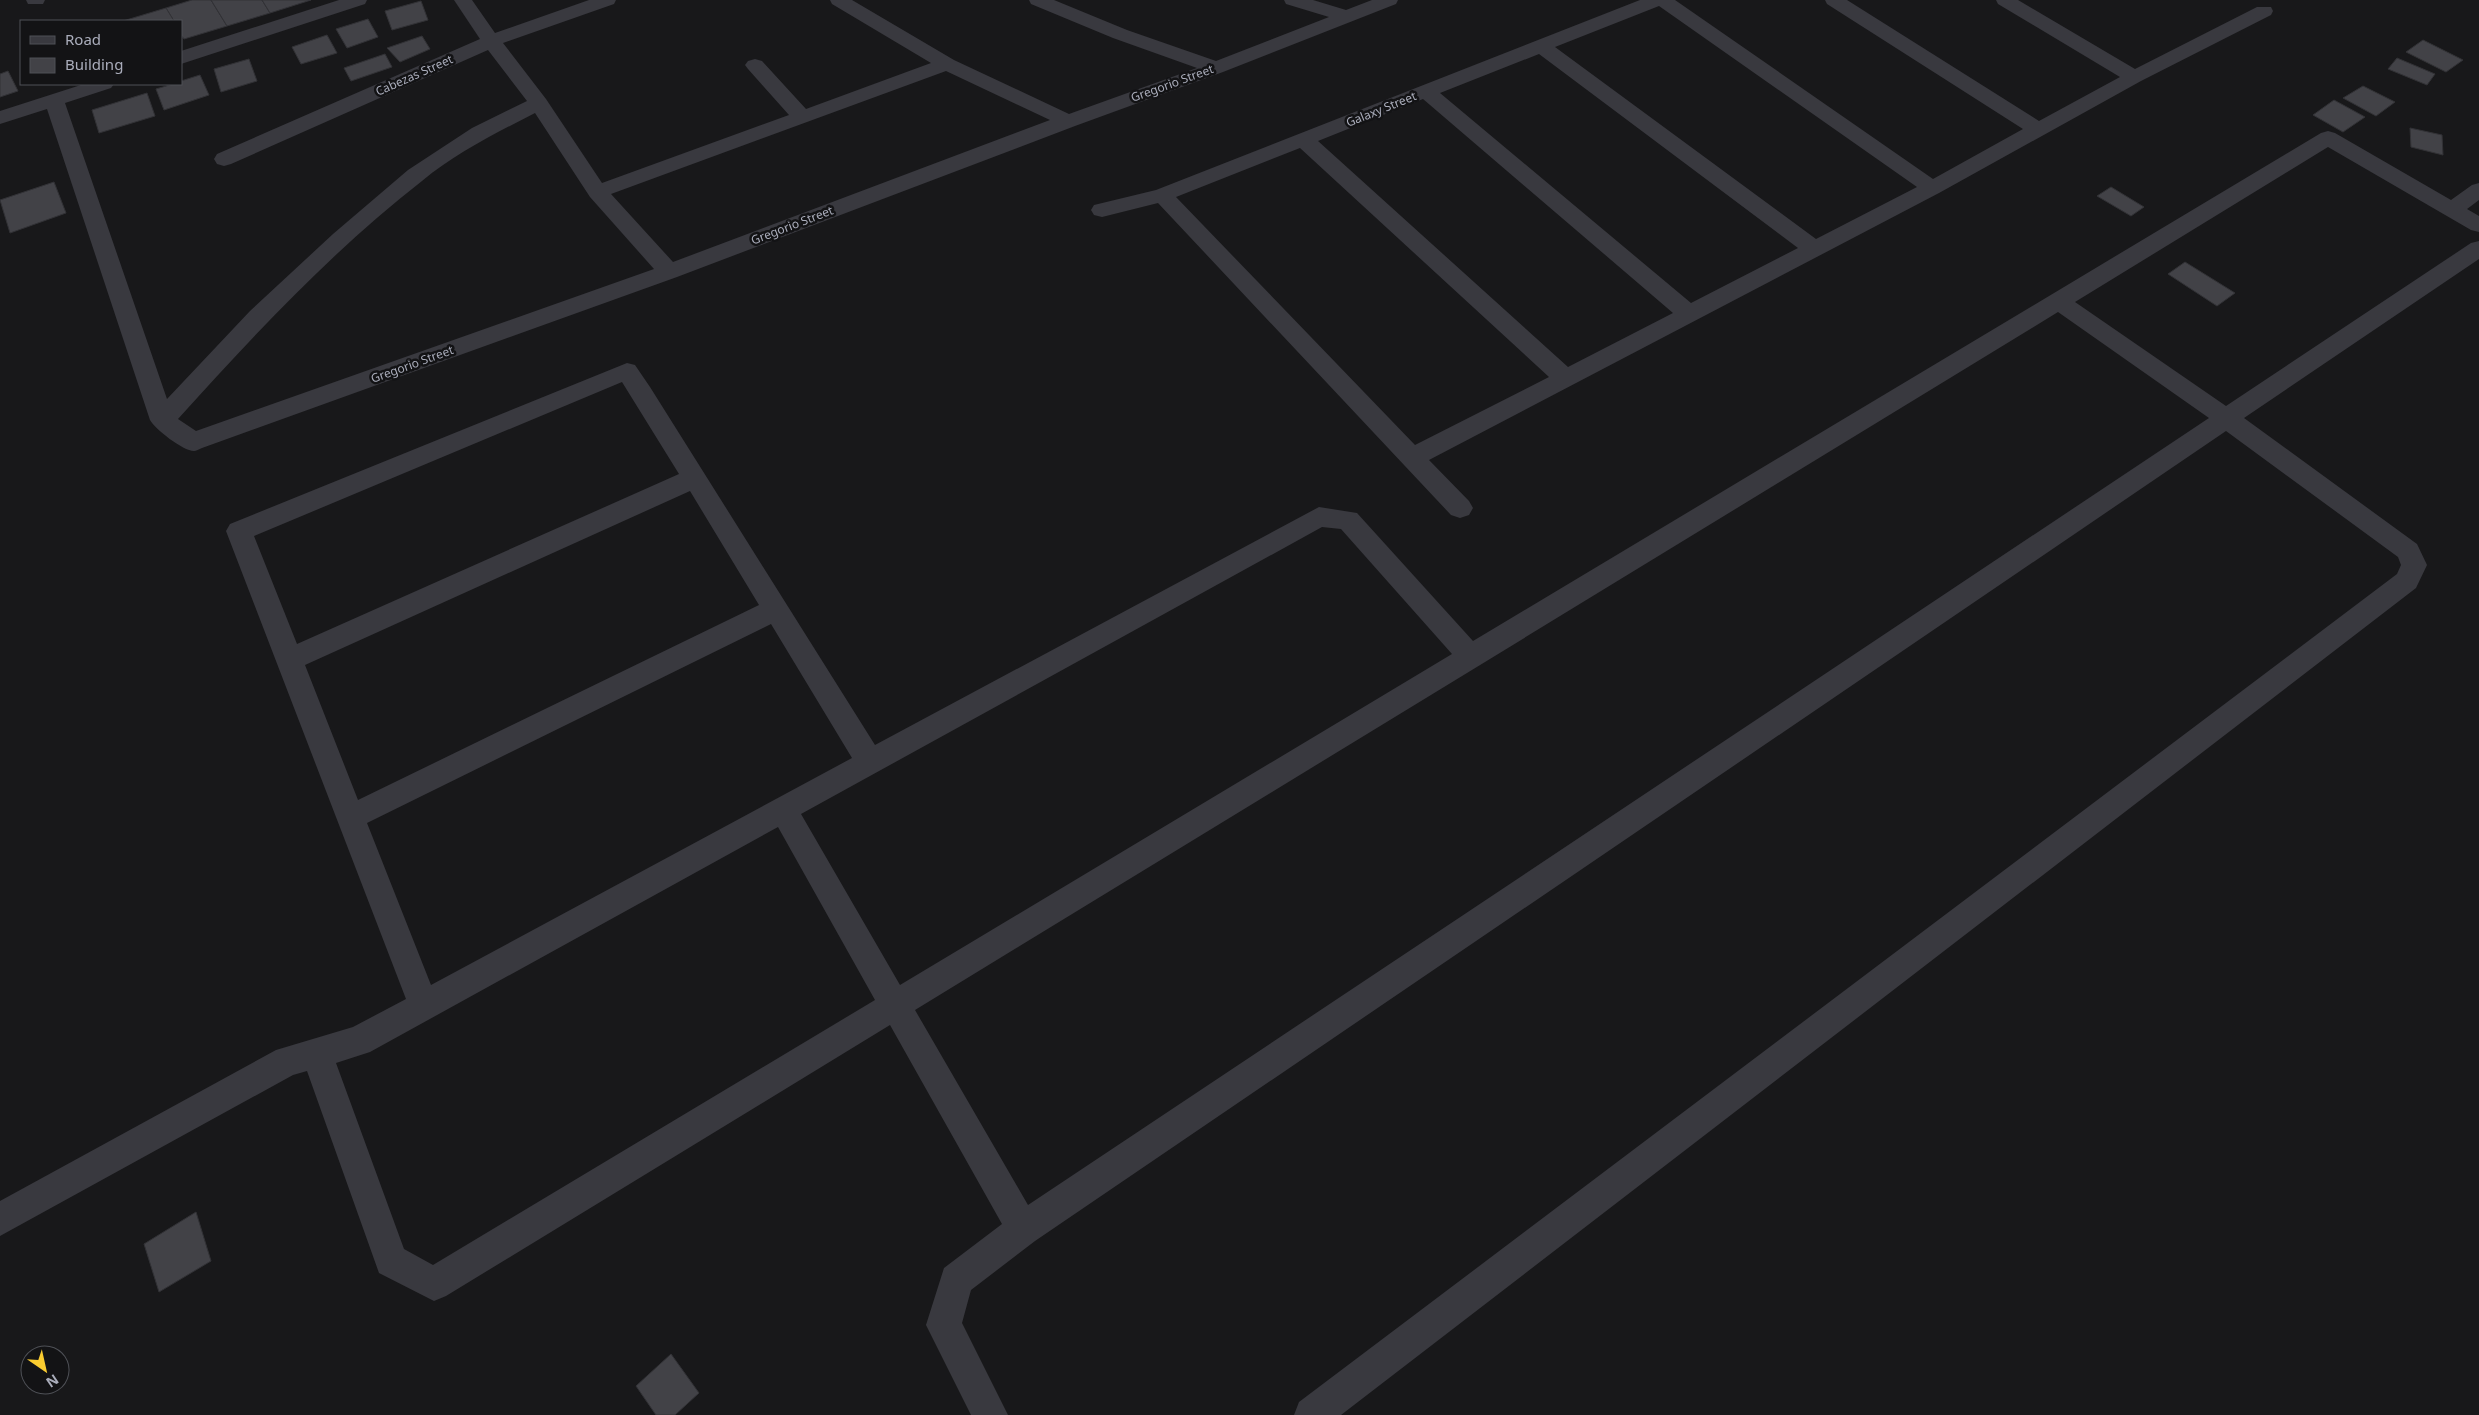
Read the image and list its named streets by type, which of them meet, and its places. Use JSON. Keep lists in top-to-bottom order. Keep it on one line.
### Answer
{"streets":{"street":["Cabezas Street","Gregorio Street","Galaxy Street"]},"legend":["Road","Building"],"north":"bottom right"}
